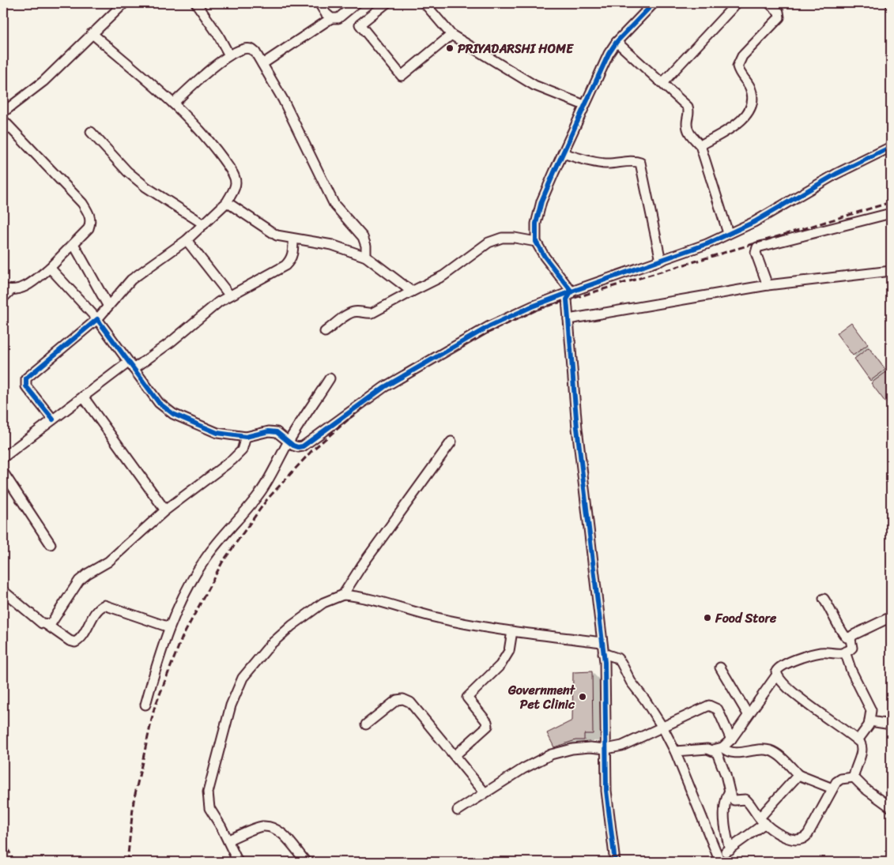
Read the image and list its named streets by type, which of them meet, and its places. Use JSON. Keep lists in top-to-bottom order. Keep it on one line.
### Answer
{"places":["PRIYADARSHI HOME","Food Store","Government Pet Clinic"]}
